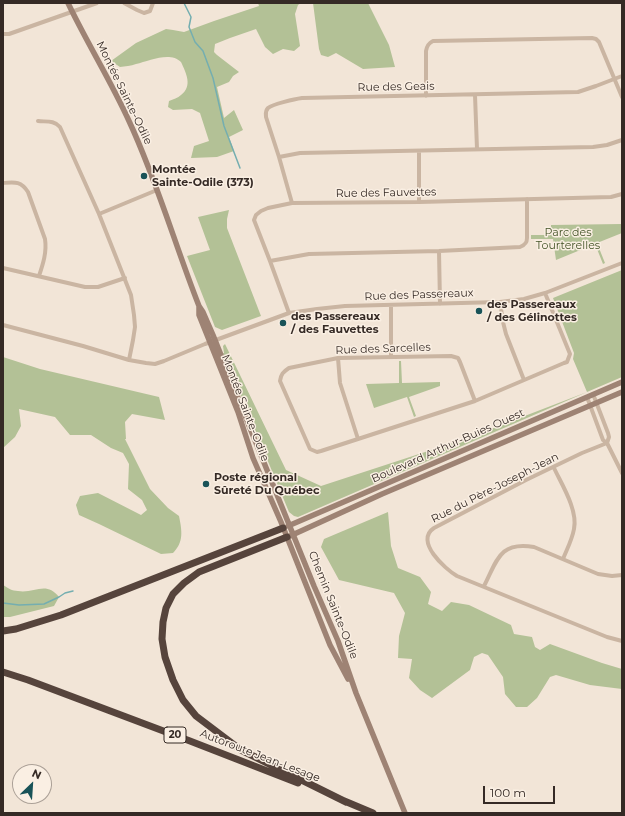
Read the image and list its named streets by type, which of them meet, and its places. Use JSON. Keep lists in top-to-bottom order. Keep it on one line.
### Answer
{"streets":{"highway":["20","Autoroute Jean-Lesage"],"main road":["Montée Sainte-Odile","Boulevard Arthur-Buies Ouest","Chemin Sainte-Odile"],"street":["Rue des Geais","Rue des Fauvettes","Rue des Passereaux","Rue des Sarcelles","Rue du Père-Joseph-Jean"]},"crossings":[["Rue des Geais","Rue des Fauvettes"],["Montée Sainte-Odile","Rue des Passereaux"],["Montée Sainte-Odile","Boulevard Arthur-Buies Ouest"],["Montée Sainte-Odile","Chemin Sainte-Odile"],["Rue des Fauvettes","Rue des Passereaux"],["Rue des Passereaux","Rue des Sarcelles"],["Boulevard Arthur-Buies Ouest","Chemin Sainte-Odile"]],"parks":["Parc des Tourterelles"],"places":["Montée Sainte-Odile (373)","des Passereaux / des Gélinottes","des Passereaux / des Fauvettes","Poste régional Sûreté Du Québec"],"scale_bar":"100 m","north":"top right"}
